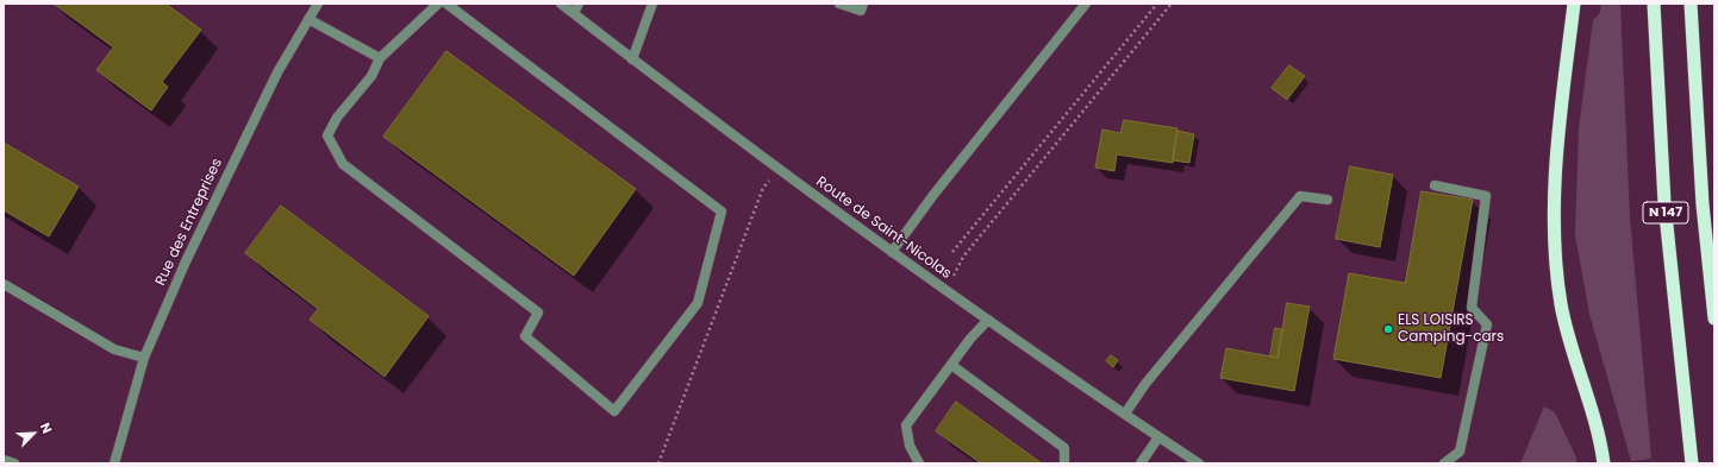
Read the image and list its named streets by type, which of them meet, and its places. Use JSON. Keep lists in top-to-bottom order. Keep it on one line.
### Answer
{"streets":{"highway":["N 147"],"street":["Rue des Entreprises","Route de Saint-Nicolas"]},"places":["ELS LOISIRS Camping-cars"],"north":"top right"}
